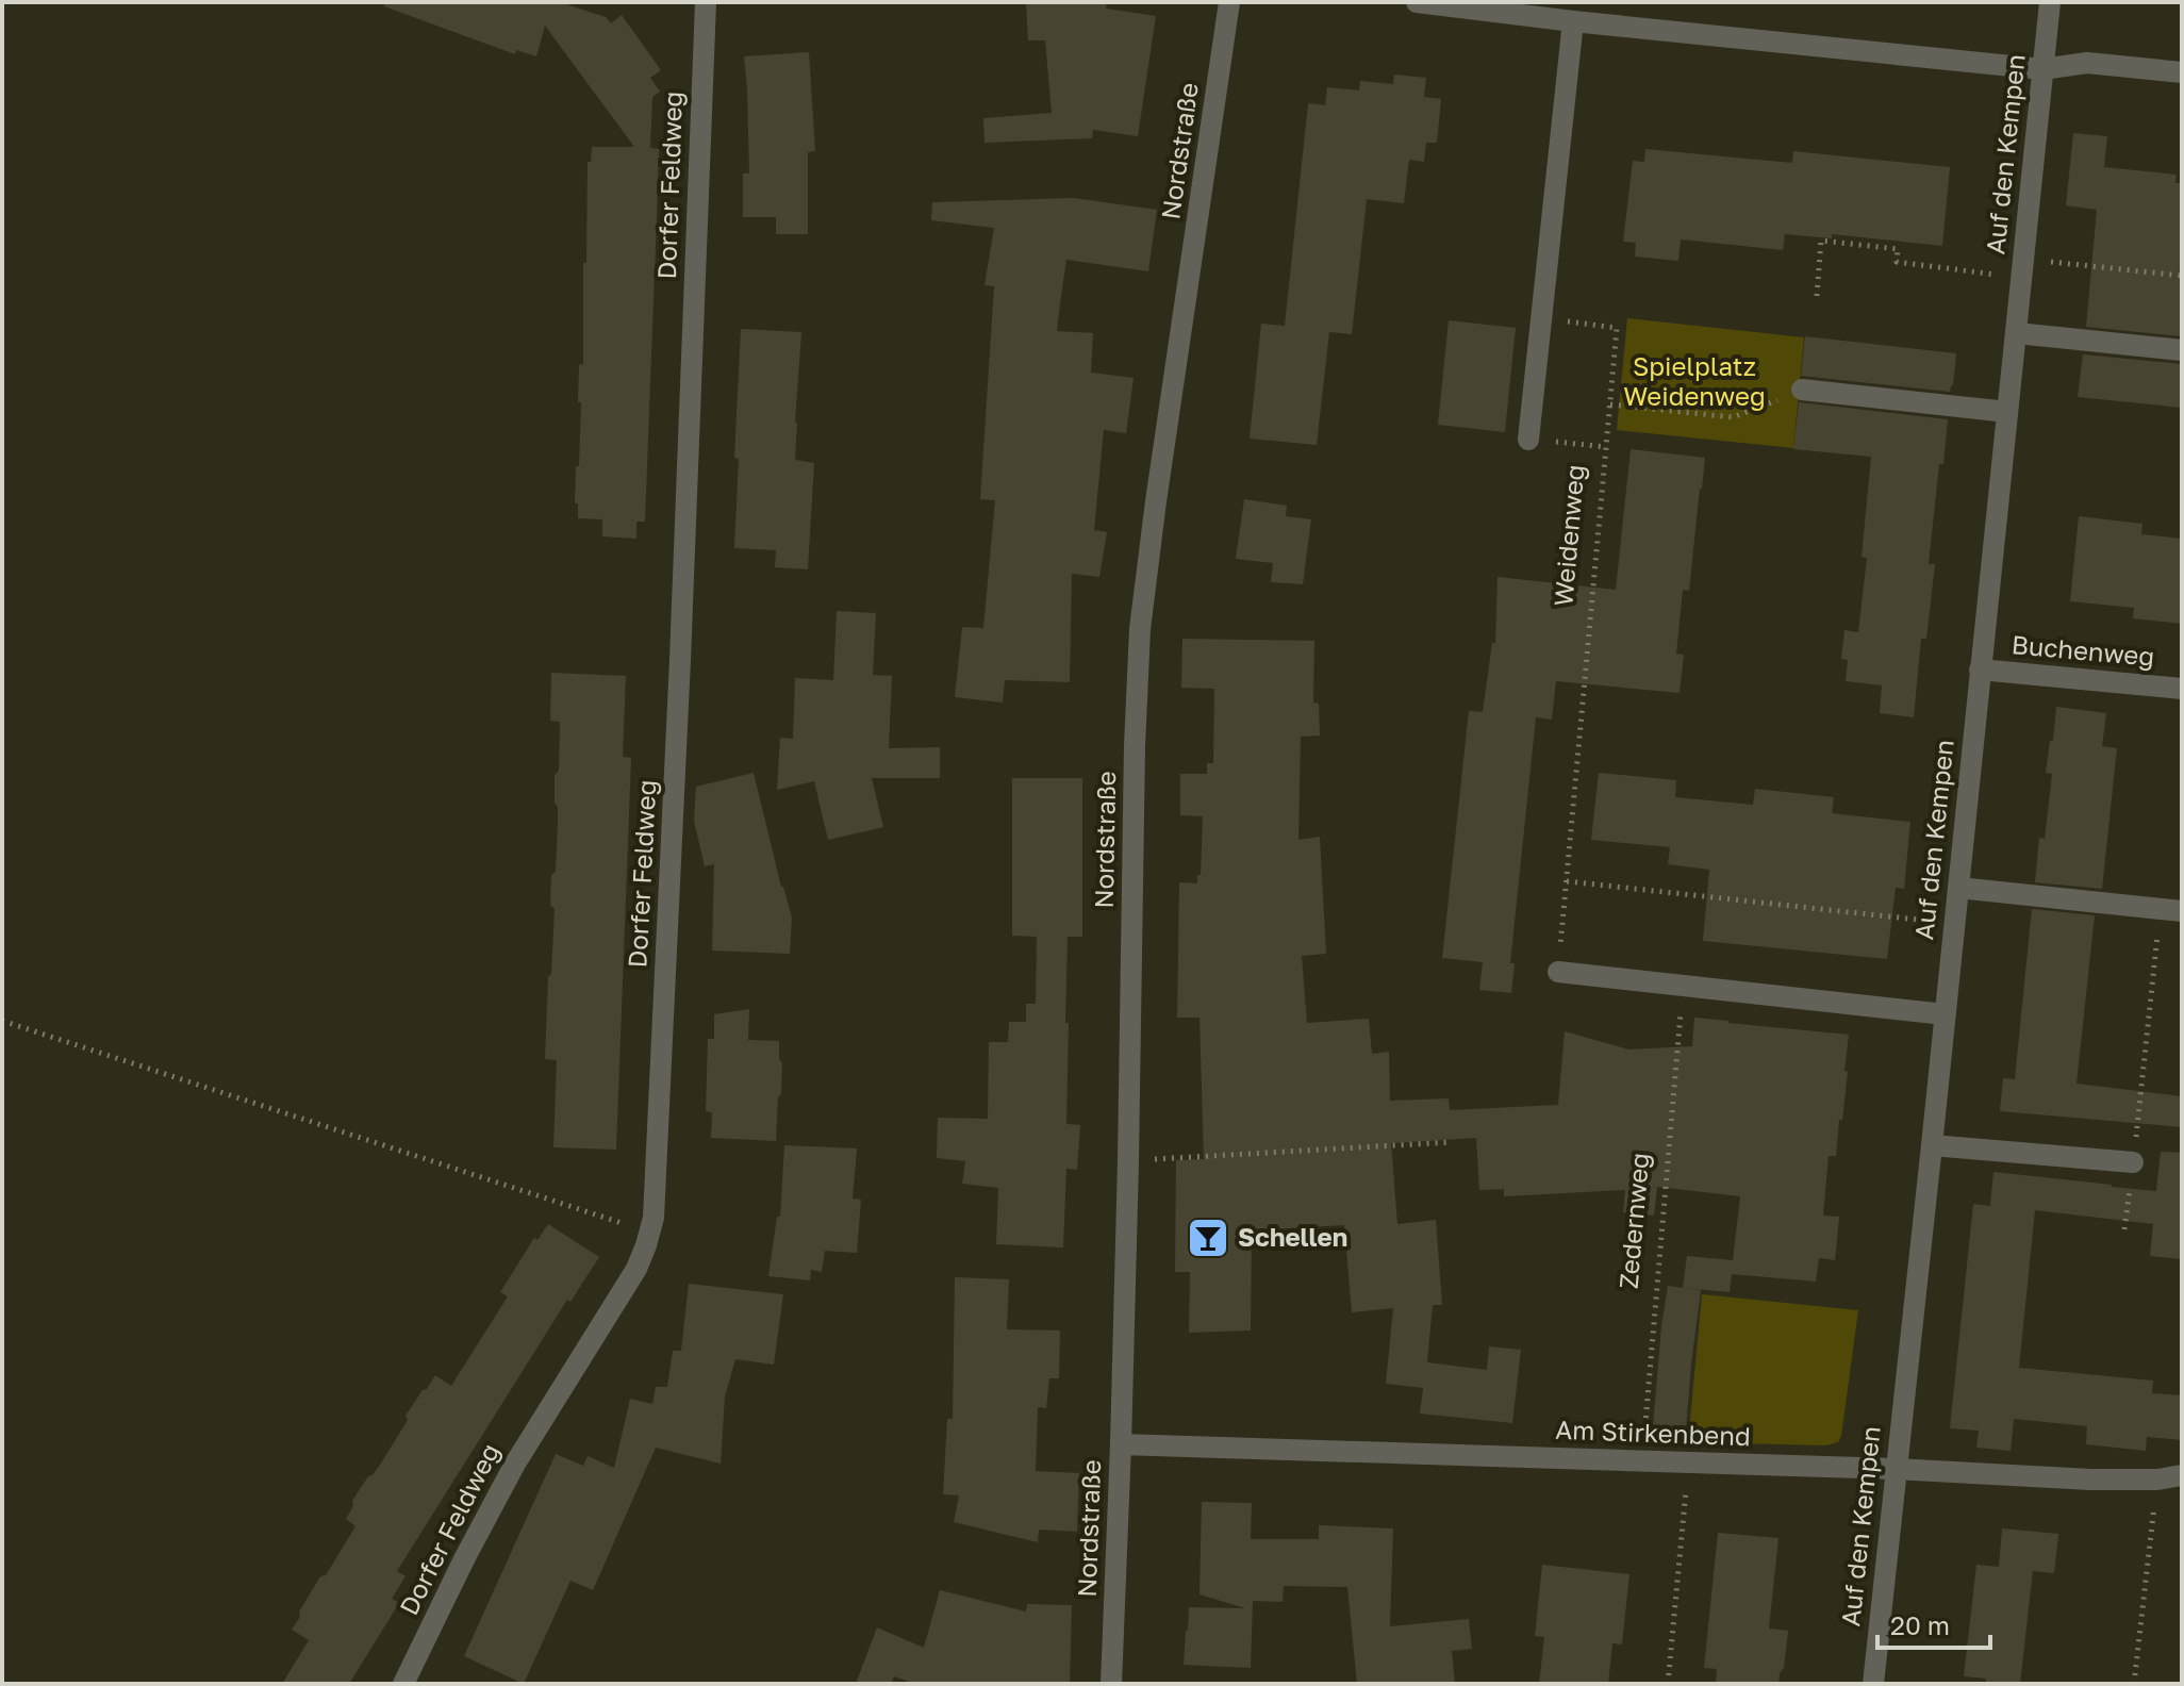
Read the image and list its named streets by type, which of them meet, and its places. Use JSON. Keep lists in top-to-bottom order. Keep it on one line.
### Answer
{"streets":{"street":["Nordstraße","Auf den Kempen","Dorfer Feldweg","Buchenweg","Am Stirkenbend"],"path":["Weidenweg","Zedernweg"]},"crossings":[["Nordstraße","Am Stirkenbend"],["Auf den Kempen","Buchenweg"],["Auf den Kempen","Am Stirkenbend"],["Zedernweg","Am Stirkenbend"]],"parks":["Spielplatz Weidenweg"],"places":{"bar":["Schellen"]},"scale_bar":"20 m"}
